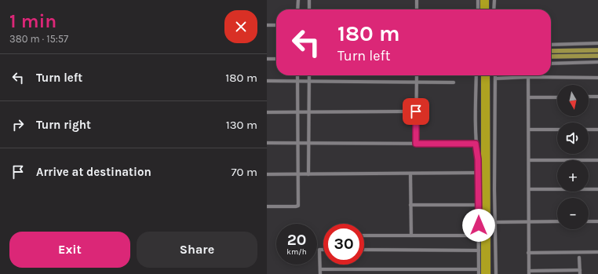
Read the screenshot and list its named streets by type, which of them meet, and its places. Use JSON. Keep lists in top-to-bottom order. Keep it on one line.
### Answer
{"north":"bottom","page":{"heading":["1 min","380 m · 15:57"],"turn":["180 m","Turn left"],"list":[{"name":"Turn left","value":"180 m"},{"name":"Turn right","value":"130 m"},{"name":"Arrive at destination","value":"70 m"}],"map_buttons":["+","−"],"speed":"20 km/h","limit":"30","buttons":["Exit","Share"]}}
